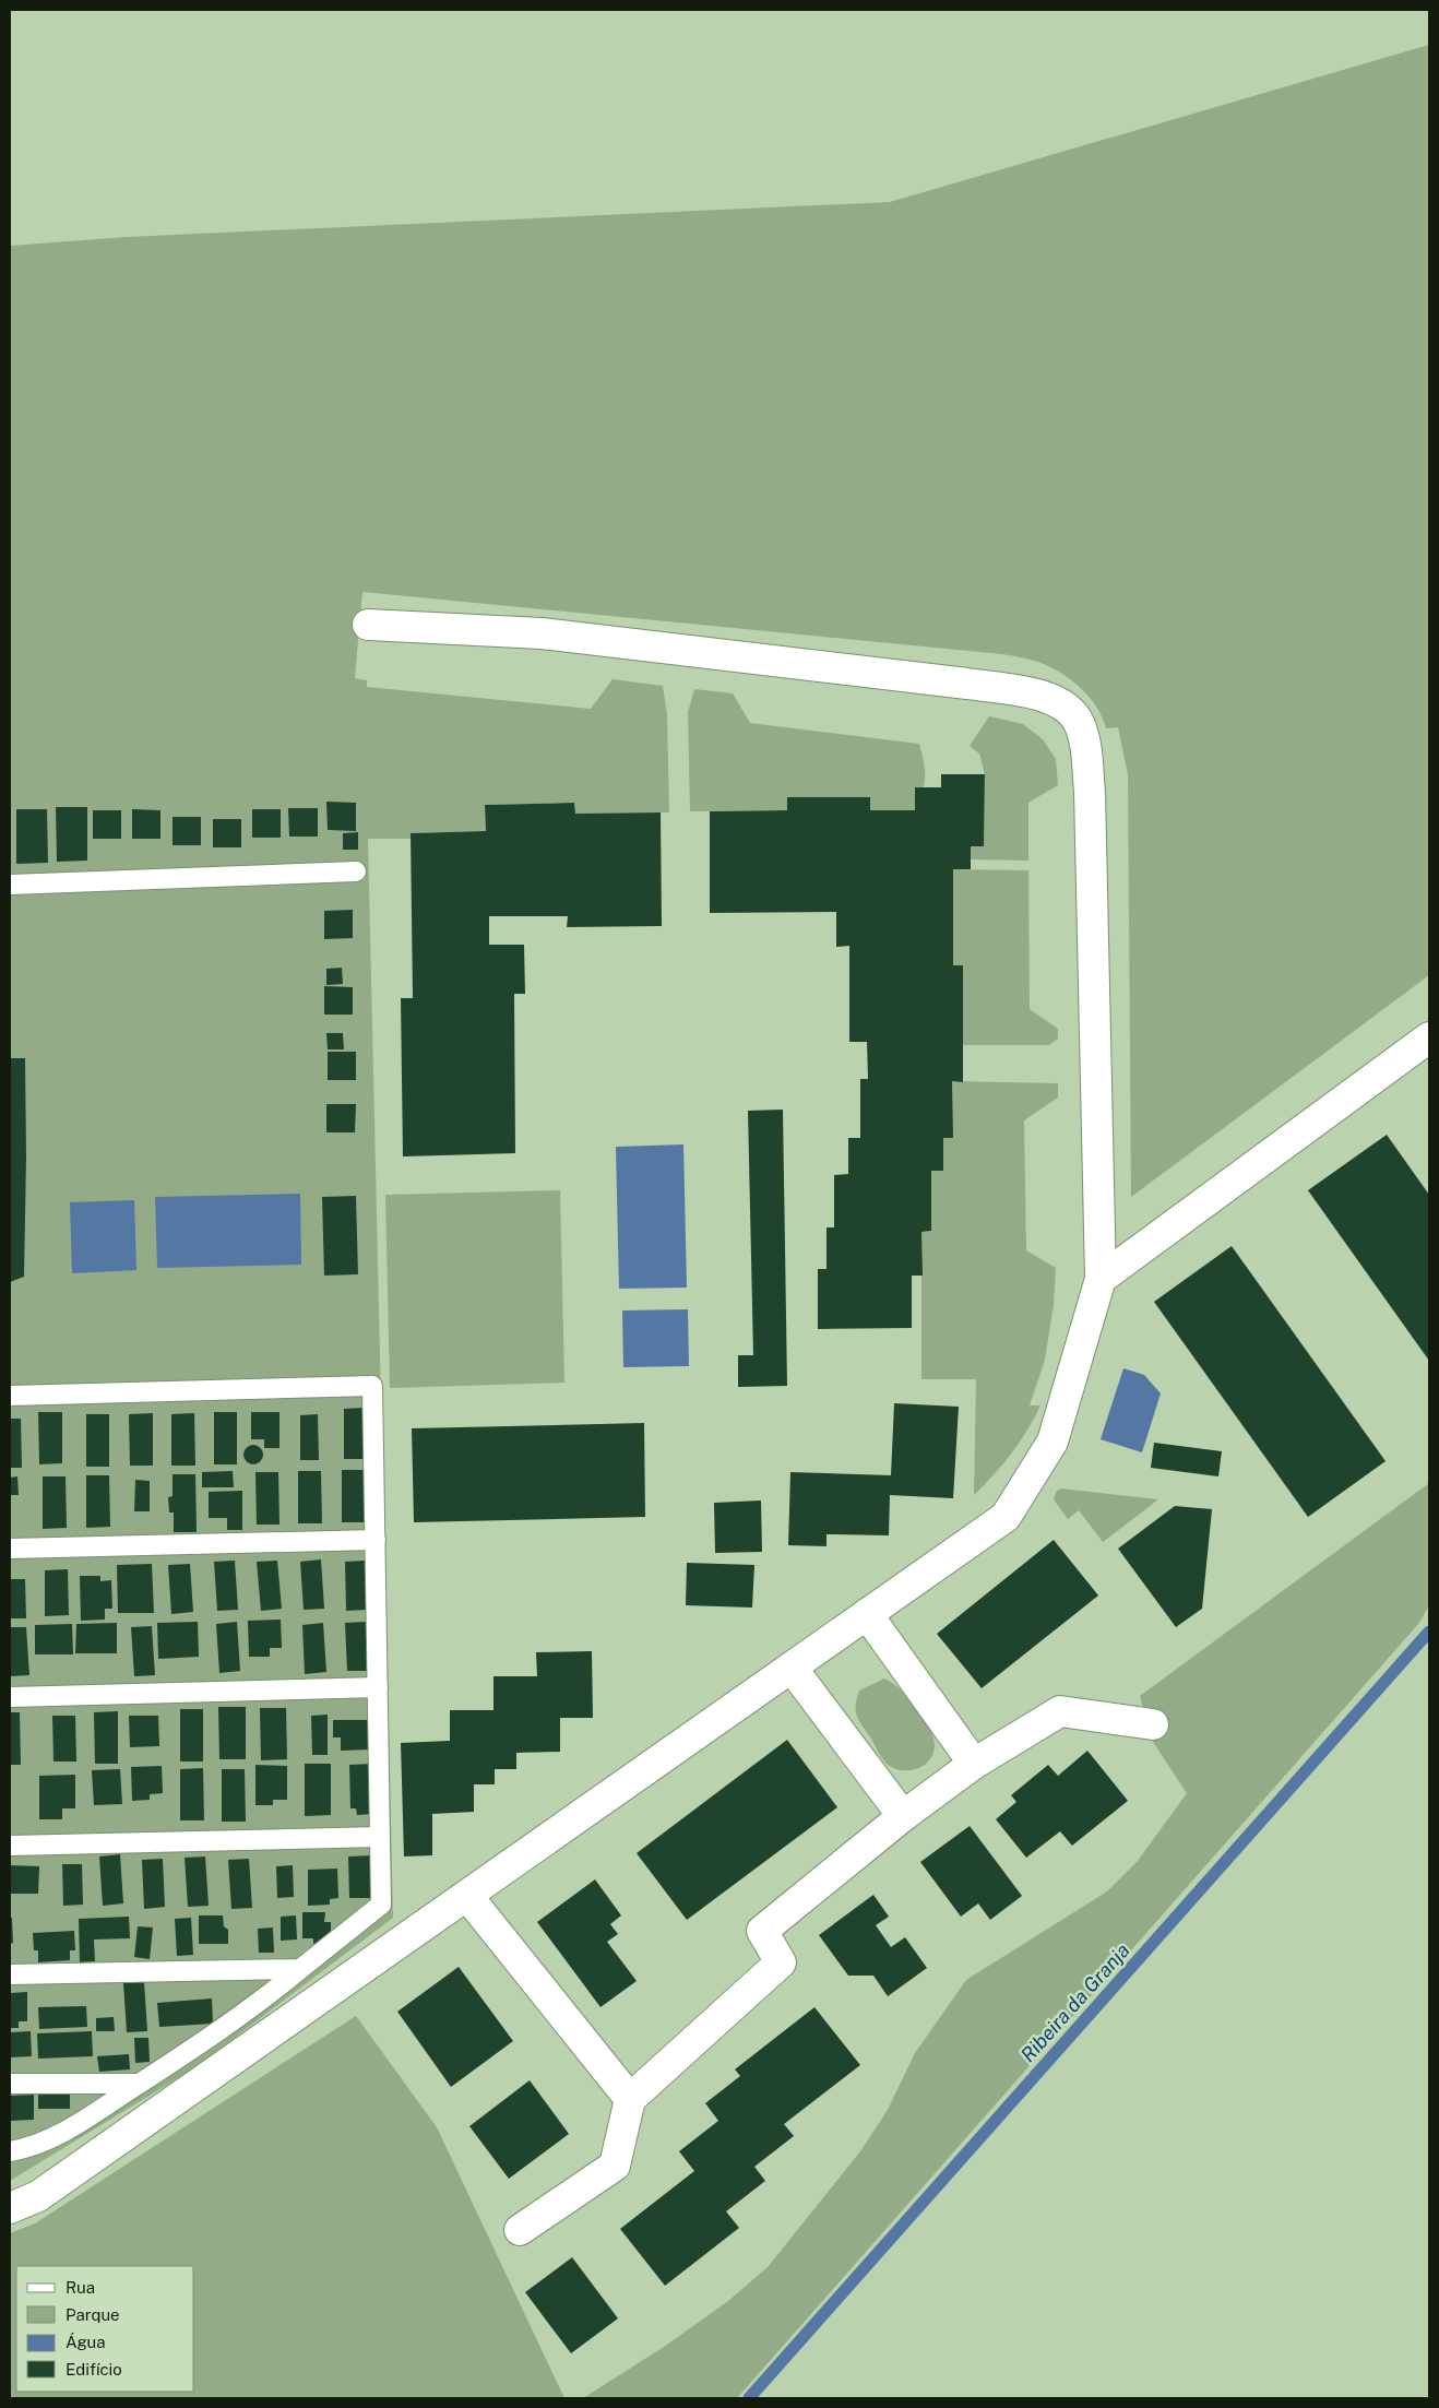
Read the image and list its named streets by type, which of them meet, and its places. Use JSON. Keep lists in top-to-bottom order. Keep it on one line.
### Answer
{"water":["Ribeira da Granja"],"legend":["Rua","Parque","Água","Edifício"]}
